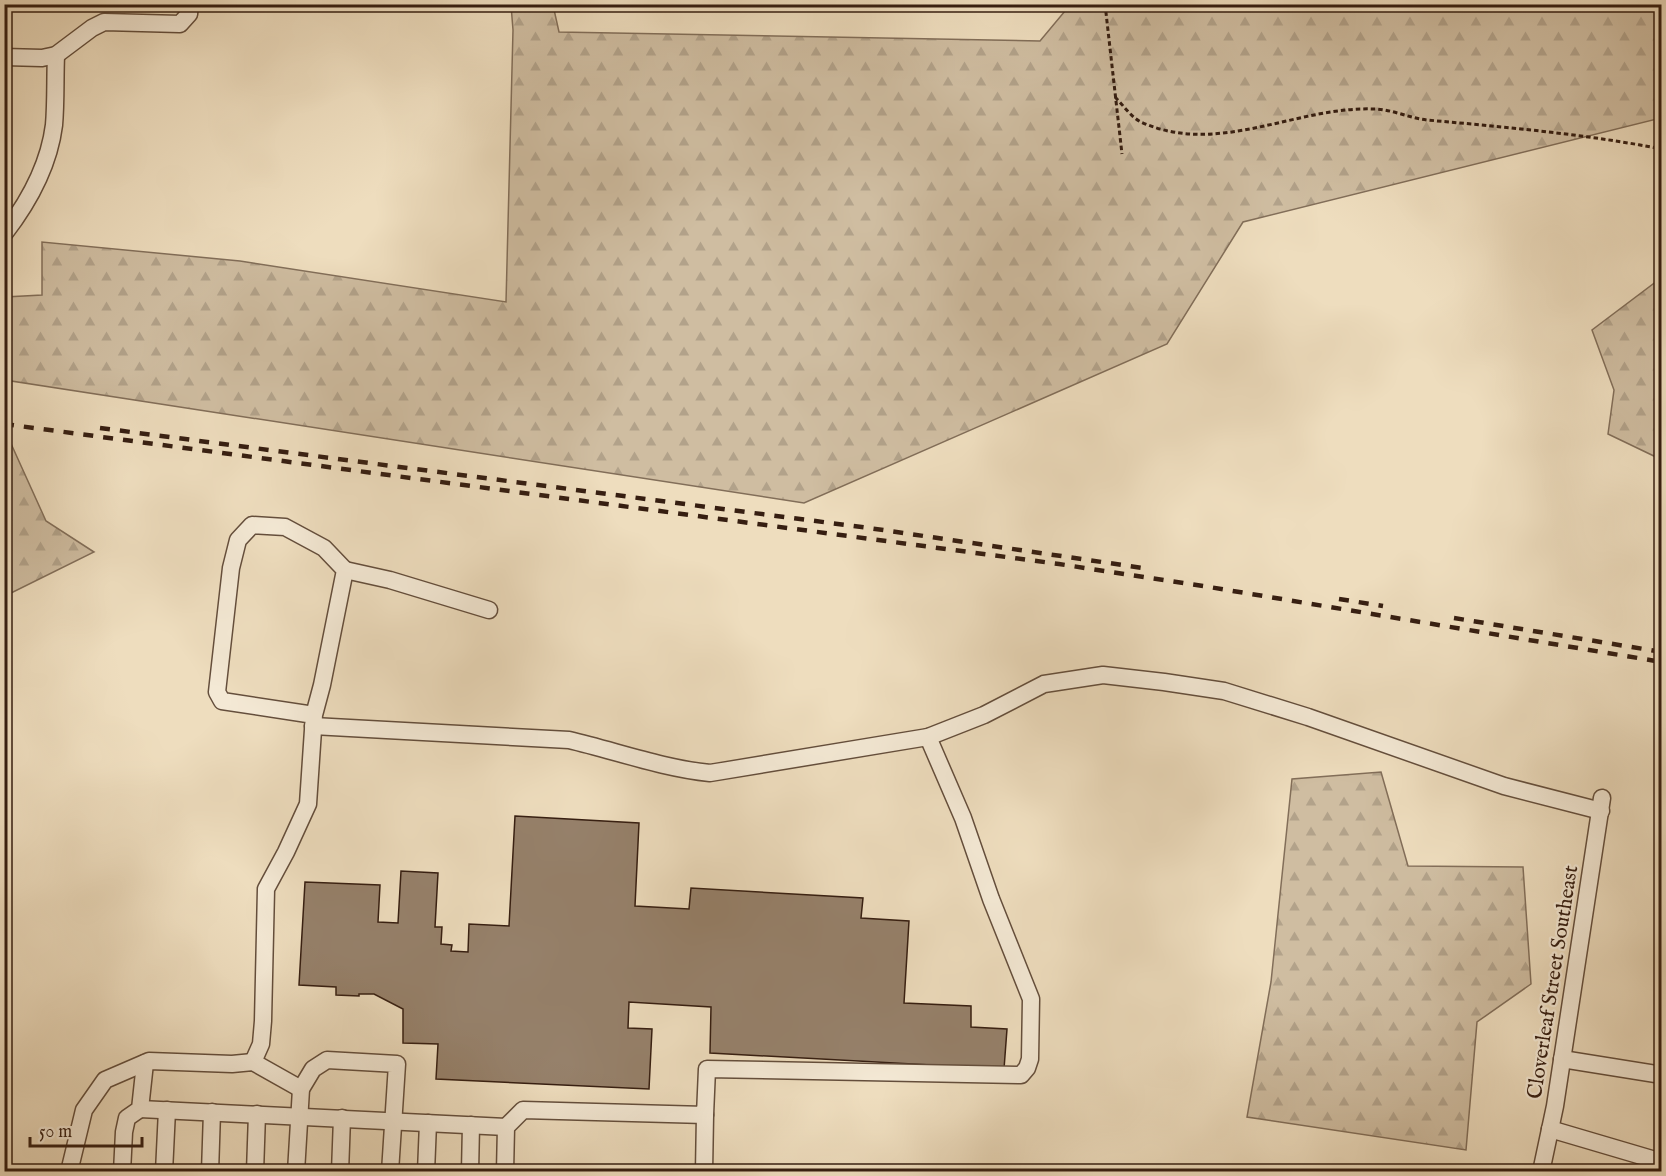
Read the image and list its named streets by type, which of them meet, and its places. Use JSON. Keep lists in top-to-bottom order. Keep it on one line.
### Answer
{"streets":{"street":["Cloverleaf Street Southeast"]},"scale_bar":"50 m"}
